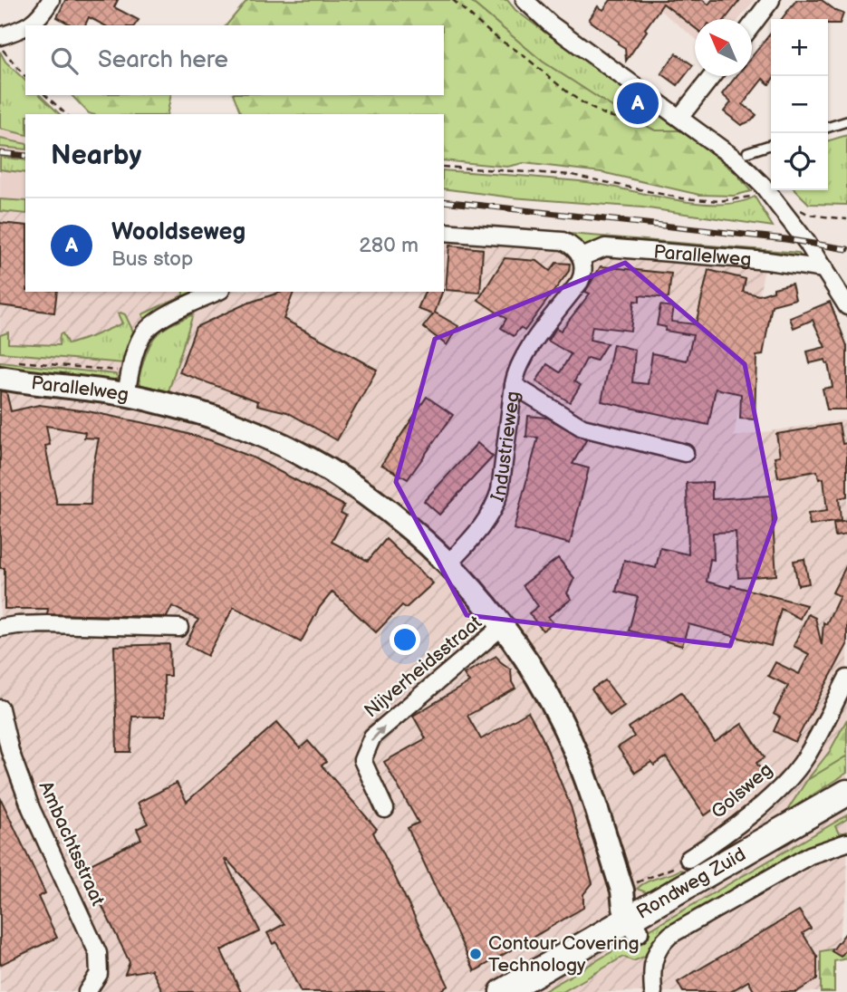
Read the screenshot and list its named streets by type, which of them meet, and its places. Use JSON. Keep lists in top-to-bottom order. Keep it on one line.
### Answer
{"streets":{"main road":["Rondweg Zuid"],"street":["Parallelweg","Industrieweg","Nijverheidsstraat","Golsweg","Ambachtsstraat"]},"one_way":["Nijverheidsstraat"],"places":["Contour Covering Technology"],"north":"top left","page":{"map_buttons":["+","−"],"search":"Search here","pins":"A","heading":"Nearby","list":[{"mark":"A","name":"Wooldseweg","note":"Bus stop","value":"280 m"}]}}
